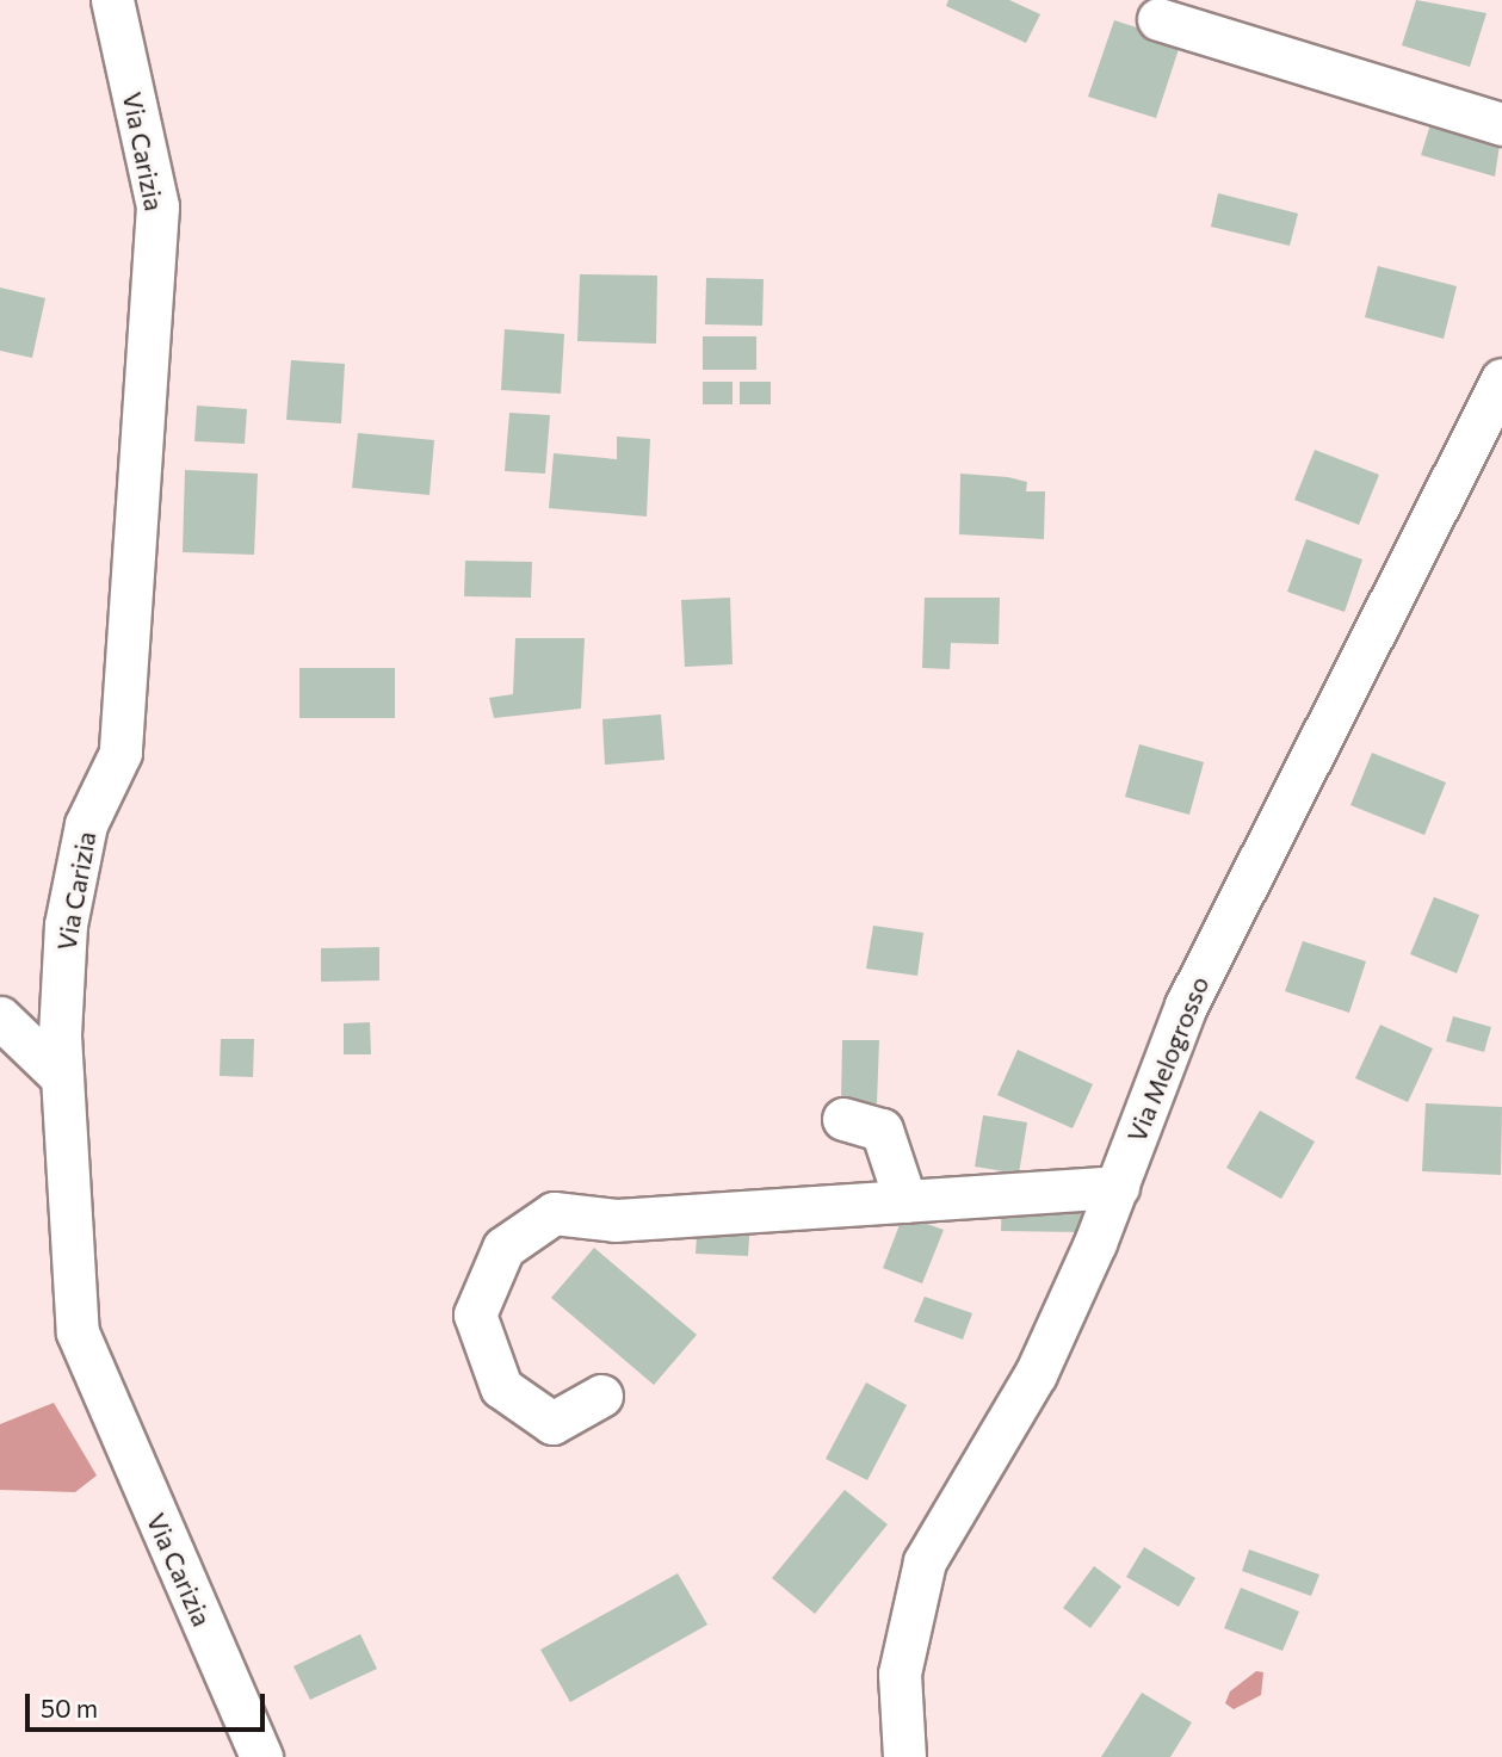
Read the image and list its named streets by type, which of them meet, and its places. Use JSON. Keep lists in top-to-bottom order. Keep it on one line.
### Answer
{"streets":{"street":["Via Carizia","Via Melogrosso"]},"scale_bar":"50 m"}
